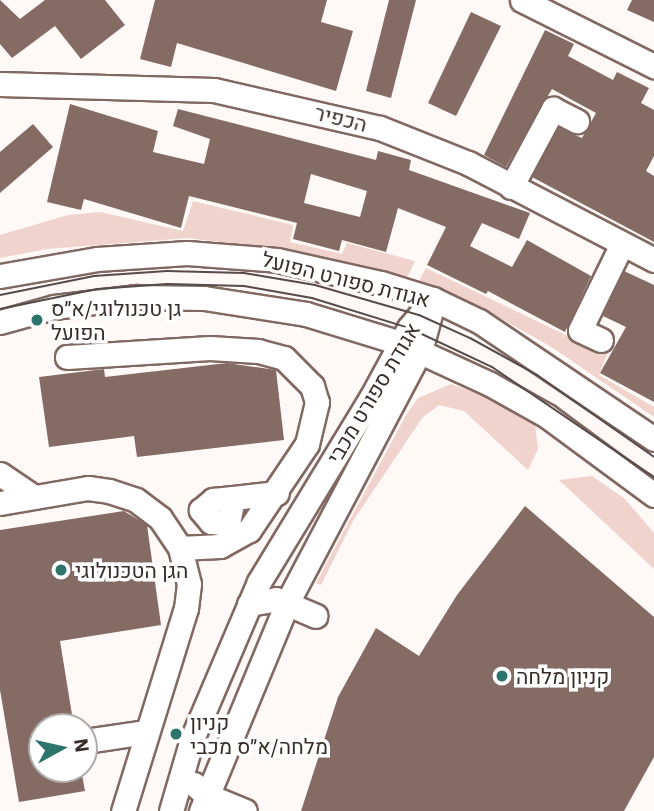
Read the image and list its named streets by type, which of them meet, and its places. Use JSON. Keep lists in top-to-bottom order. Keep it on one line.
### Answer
{"streets":{"street":["הכפיר","אגודת ספורט הפועל","אגודת ספורט מכבי"]},"crossings":[["אגודת ספורט הפועל","אגודת ספורט מכבי"]],"places":["גן טכנולוגי/א״ס הפועל","הגן הטכנולוגי","קניון מלחה","קניון מלחה/א״ס מכבי"],"north":"right"}
